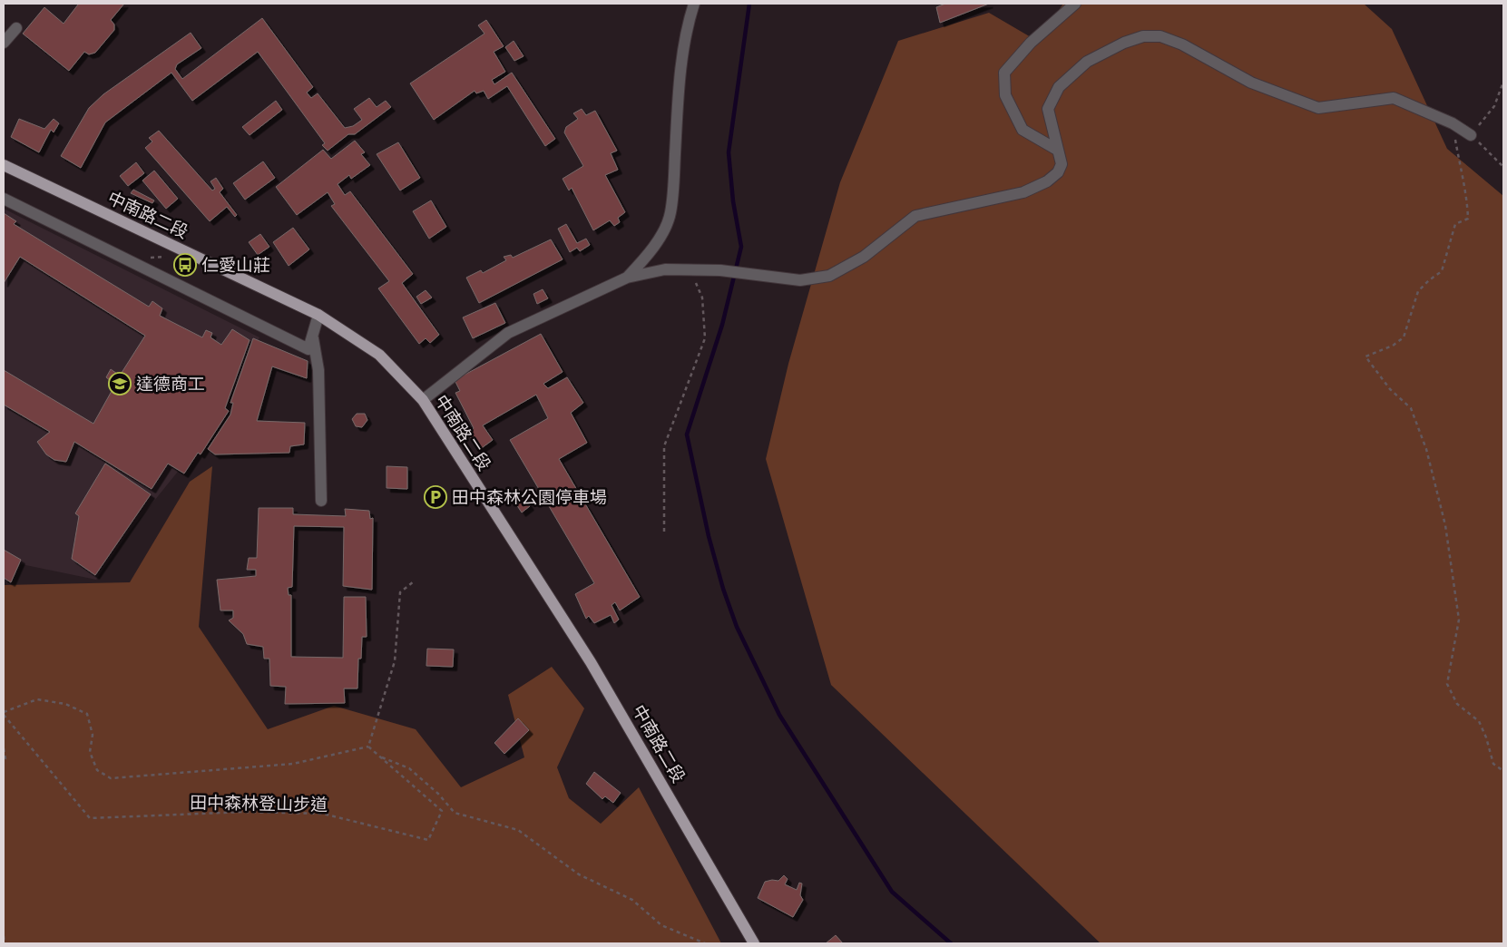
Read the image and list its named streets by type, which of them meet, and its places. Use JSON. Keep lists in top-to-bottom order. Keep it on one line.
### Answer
{"streets":{"main road":["中南路二段"],"path":["田中森林登山步道"]},"places":{"bus stop":["仁愛山莊"],"school or university":["達德商工"],"parking":["田中森林公園停車場"]}}
